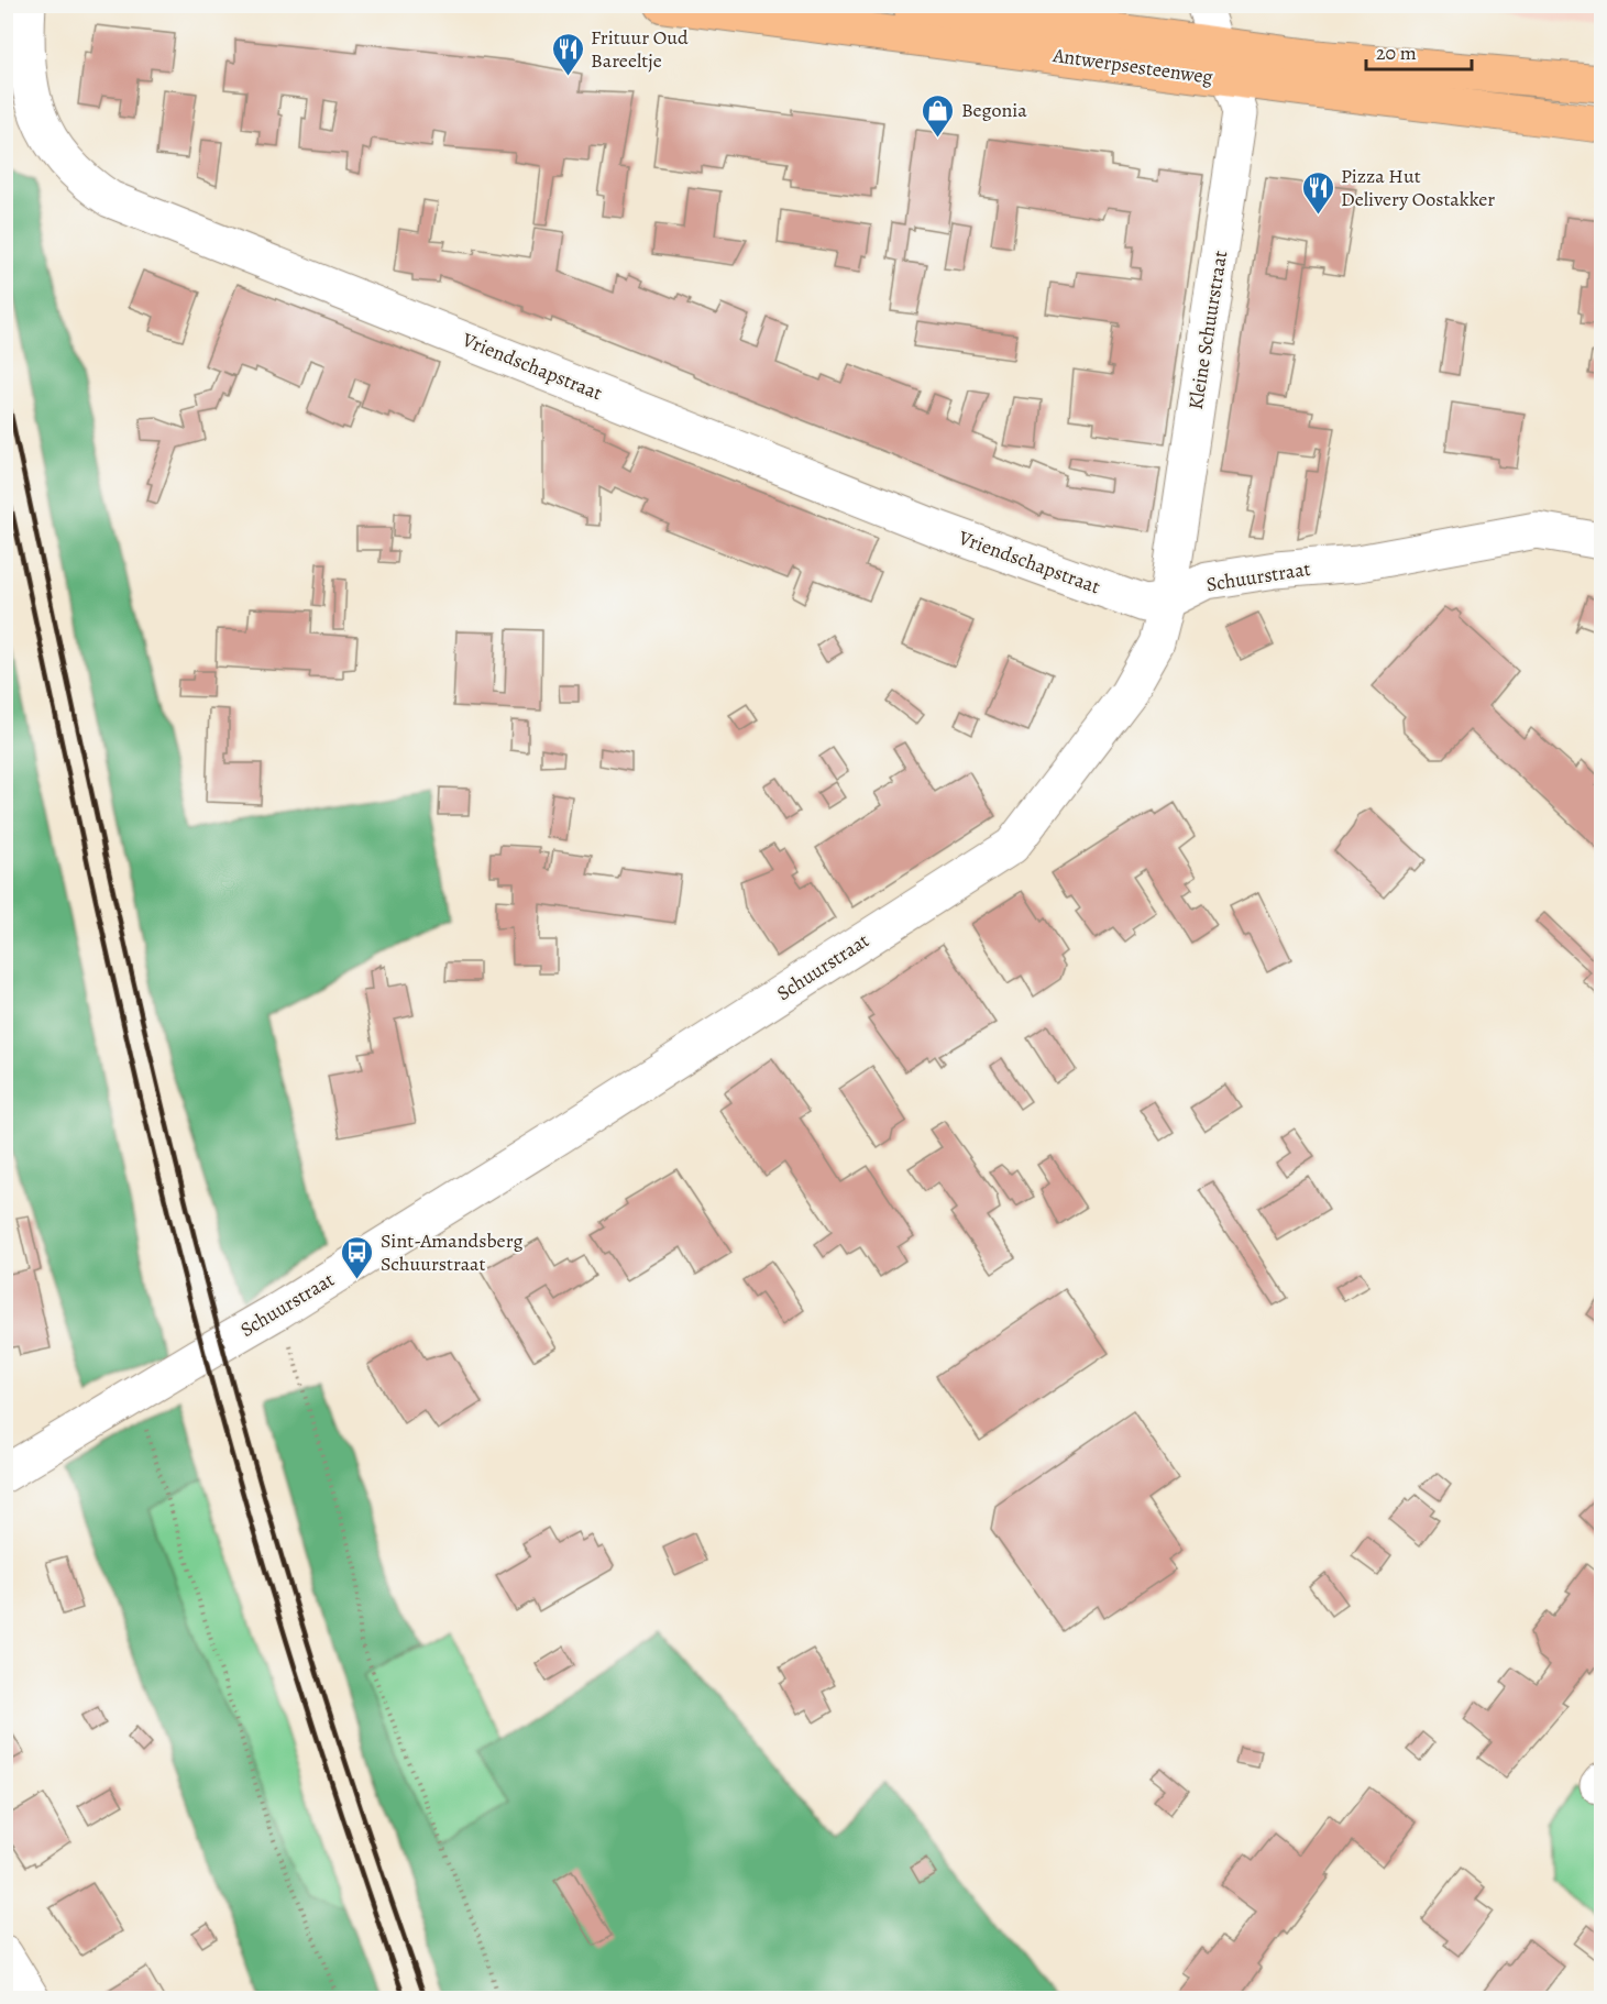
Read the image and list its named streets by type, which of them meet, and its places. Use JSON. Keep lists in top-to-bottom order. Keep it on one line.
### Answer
{"streets":{"main road":["Antwerpsesteenweg"],"street":["Kleine Schuurstraat","Vriendschapstraat","Schuurstraat"]},"crossings":[["Antwerpsesteenweg","Kleine Schuurstraat"],["Kleine Schuurstraat","Vriendschapstraat"],["Kleine Schuurstraat","Schuurstraat"],["Vriendschapstraat","Schuurstraat"]],"places":{"restaurant":["Frituur Oud Bareeltje","Pizza Hut Delivery Oostakker"],"shop":["Begonia"],"bus stop":["Sint-Amandsberg Schuurstraat"]},"scale_bar":"20 m"}
